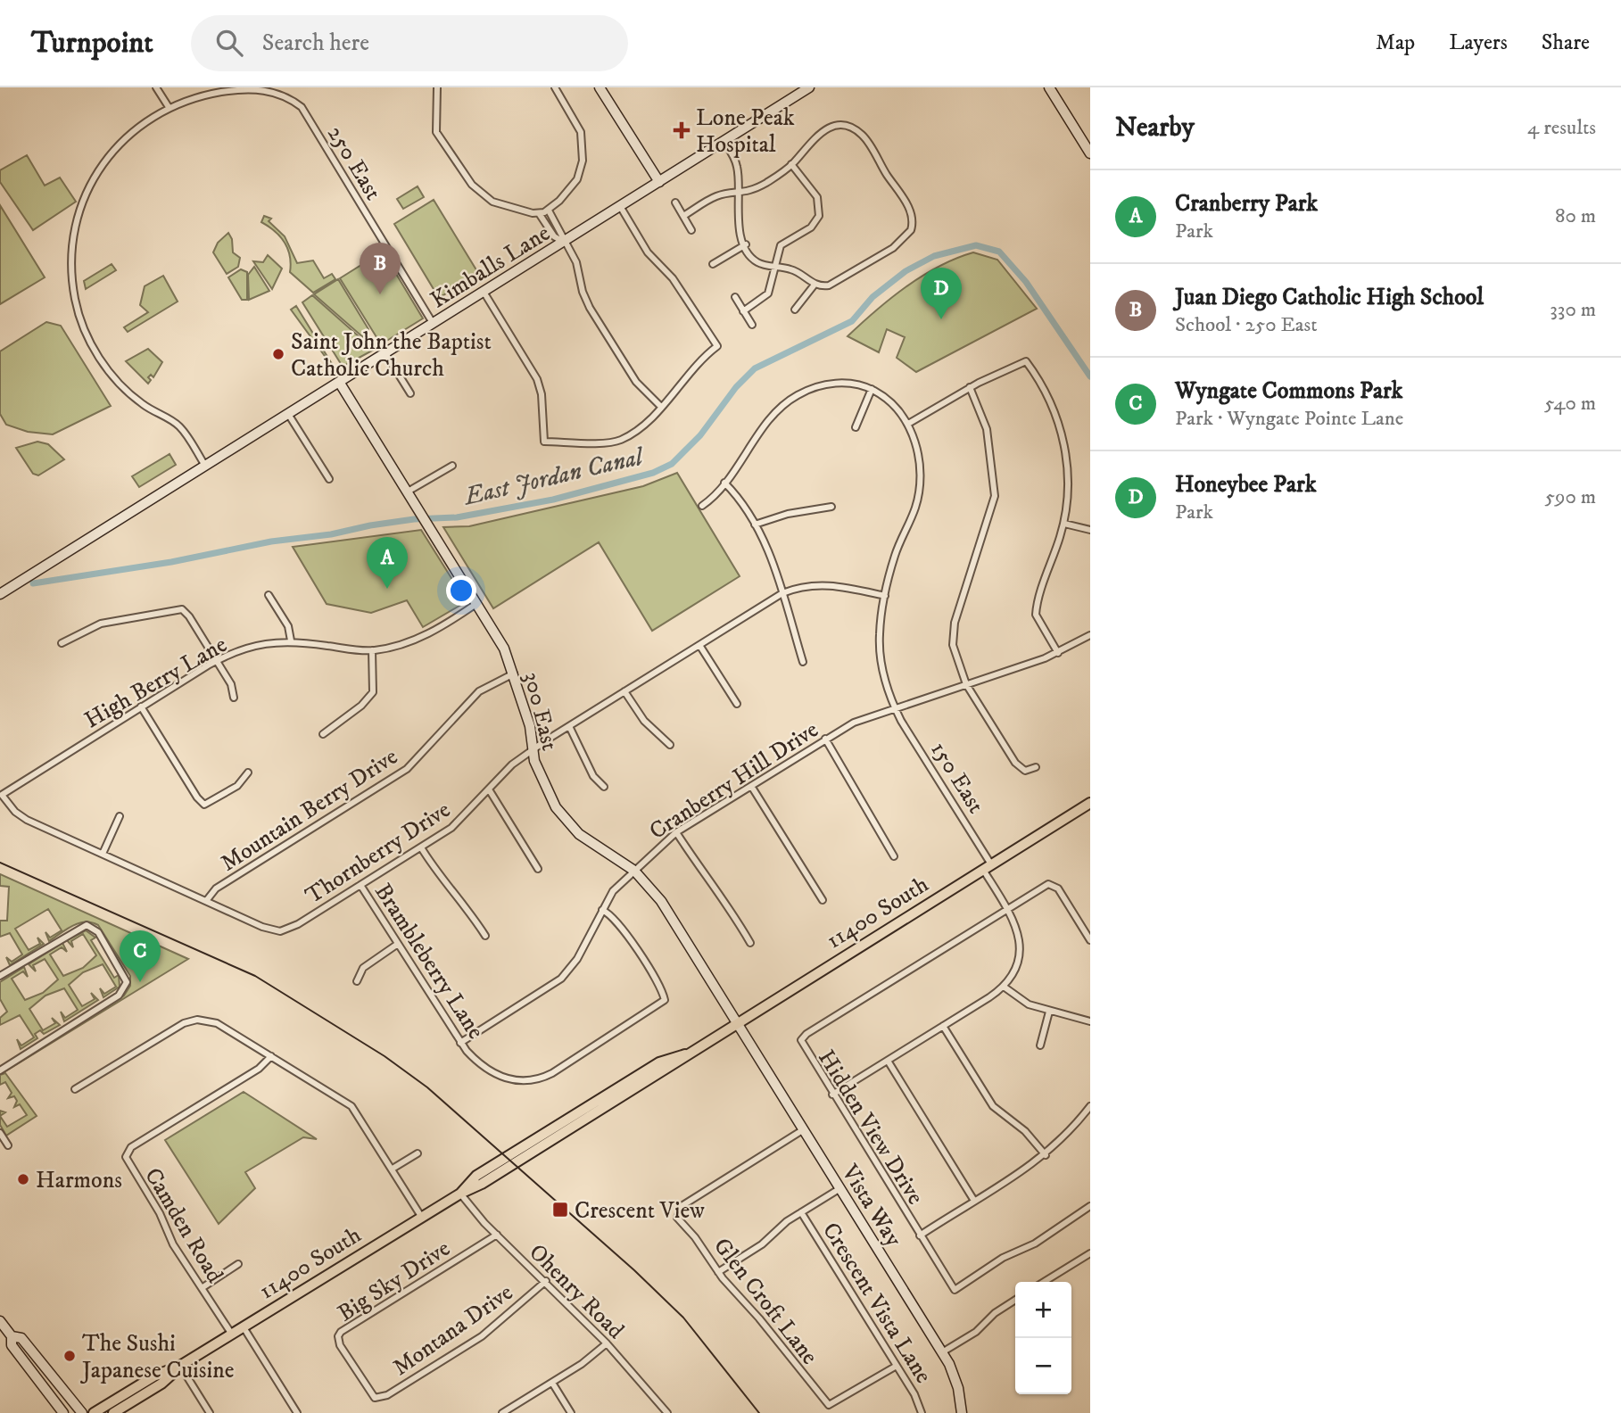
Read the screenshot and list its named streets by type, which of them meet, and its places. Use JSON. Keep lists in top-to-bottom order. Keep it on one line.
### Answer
{"streets":{"main road":["11400 South"],"street":["250 East","Kimballs Lane","High Berry Lane","300 East","150 East","Cranberry Hill Drive","Mountain Berry Drive","Thornberry Drive","Brambleberry Lane","Hidden View Drive","Vista Way","Camden Road","Big Sky Drive","Ohenry Road","Glen Croft Lane","Crescent Vista Lane","Montana Drive"]},"crossings":[["250 East","Kimballs Lane"],["Kimballs Lane","300 East"],["High Berry Lane","300 East"],["High Berry Lane","Thornberry Drive"],["300 East","Cranberry Hill Drive"],["300 East","Mountain Berry Drive"],["300 East","Thornberry Drive"],["300 East","11400 South"],["300 East","Vista Way"],["150 East","Cranberry Hill Drive"],["150 East","Thornberry Drive"],["150 East","11400 South"],["150 East","Hidden View Drive"],["Cranberry Hill Drive","Brambleberry Lane"],["Mountain Berry Drive","Thornberry Drive"],["Thornberry Drive","Brambleberry Lane"],["11400 South","Vista Way"],["11400 South","Camden Road"],["11400 South","Ohenry Road"],["Vista Way","Glen Croft Lane"],["Big Sky Drive","Ohenry Road"],["Big Sky Drive","Montana Drive"],["Ohenry Road","Montana Drive"],["Glen Croft Lane","Crescent Vista Lane"]],"water":["East Jordan Canal"],"places":{"health":["Lone Peak Hospital"],"other":["Saint John the Baptist Catholic Church","Harmons","The Sushi Japanese Cuisine"],"transit":["Crescent View"]},"page":{"header":"Turnpoint","search":"Search here","nav":["Map","Layers","Share"],"heading":["Nearby","4 results"],"list":[{"mark":"A","name":"Cranberry Park","note":"Park","value":"80 m"},{"mark":"B","name":"Juan Diego Catholic High School","note":"School · 250 East","value":"330 m"},{"mark":"C","name":"Wyngate Commons Park","note":"Park · Wyngate Pointe Lane","value":"540 m"},{"mark":"D","name":"Honeybee Park","note":"Park","value":"590 m"}],"pins":["B","D","A","C"],"map_buttons":["+","−"]}}
